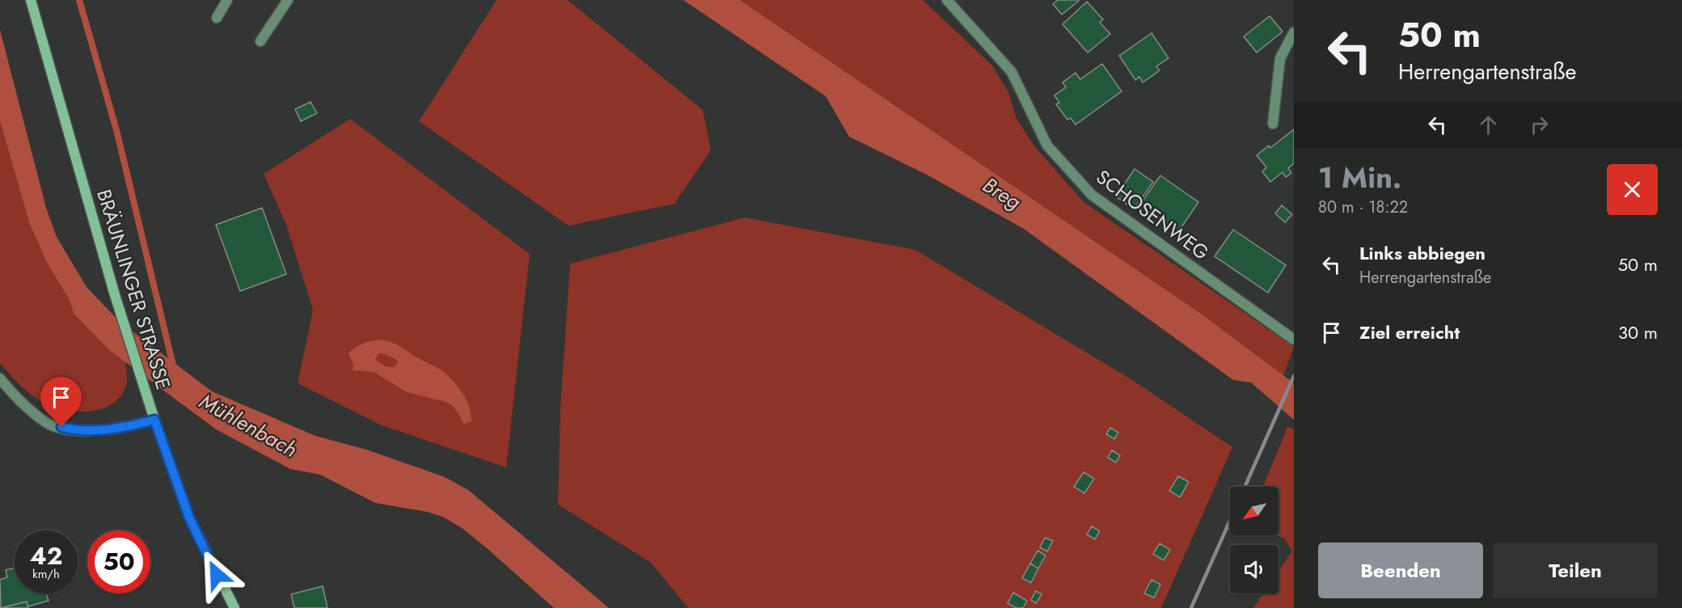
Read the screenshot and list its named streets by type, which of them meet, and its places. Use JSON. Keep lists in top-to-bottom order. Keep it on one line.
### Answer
{"streets":{"main road":["BRÄUNLINGER STRASSE"],"street":["SCHOSENWEG"]},"water":["Breg","Mühlenbach"],"north":"bottom left","page":{"turn":["50 m","Herrengartenstraße"],"heading":["1 Min.","80 m · 18:22"],"list":[{"name":"Links abbiegen","note":"Herrengartenstraße","value":"50 m"},{"name":"Ziel erreicht","value":"30 m"}],"speed":"42 km/h","limit":"50","buttons":["Beenden","Teilen"]}}
